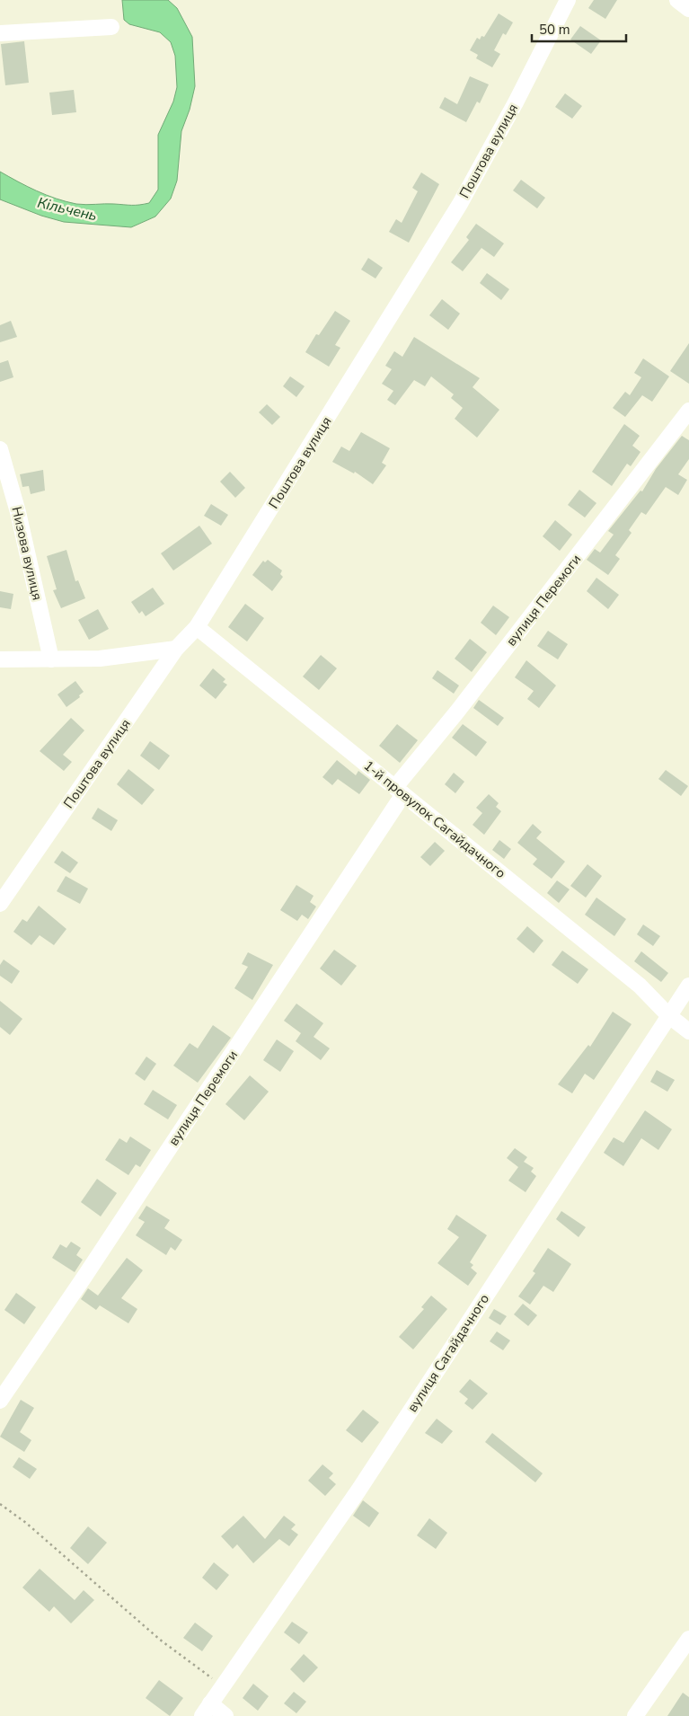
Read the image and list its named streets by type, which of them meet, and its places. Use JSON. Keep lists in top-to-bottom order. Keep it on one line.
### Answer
{"streets":{"street":["Поштова вулиця","Низова вулиця","вулиця Перемоги","1-й провулок Сагайдачного","вулиця Сагайдачного"]},"crossings":[["Поштова вулиця","1-й провулок Сагайдачного"],["вулиця Перемоги","1-й провулок Сагайдачного"],["1-й провулок Сагайдачного","вулиця Сагайдачного"]],"water":["Кільчень"],"scale_bar":"50 m"}
